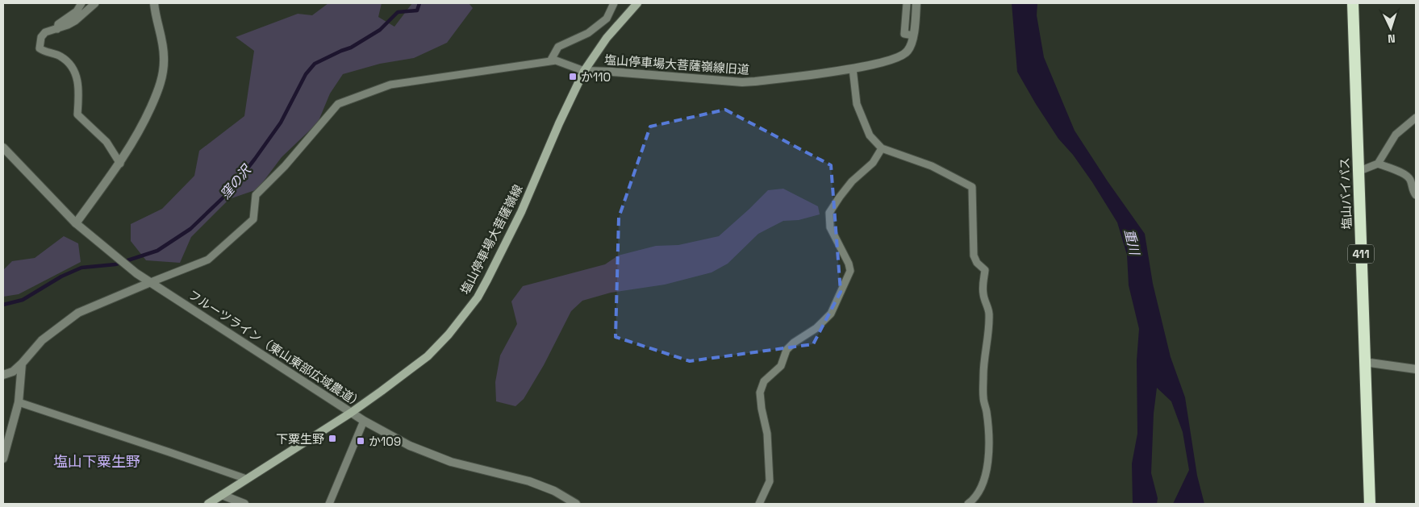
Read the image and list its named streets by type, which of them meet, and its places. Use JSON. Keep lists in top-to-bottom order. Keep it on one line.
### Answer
{"streets":{"highway":["塩山バイパス","411"],"main road":["塩山停車場大菩薩嶺線"],"street":["塩山停車場大菩薩嶺線旧道","フルーツライン（東山東部広域農道）"]},"crossings":[["塩山停車場大菩薩嶺線旧道","塩山停車場大菩薩嶺線"],["塩山停車場大菩薩嶺線","フルーツライン（東山東部広域農道）"]],"districts":["塩山下粟生野"],"water":["窪の沢","重川"],"places":{"transit":["か110","下粟生野","か109"]},"north":"bottom"}
